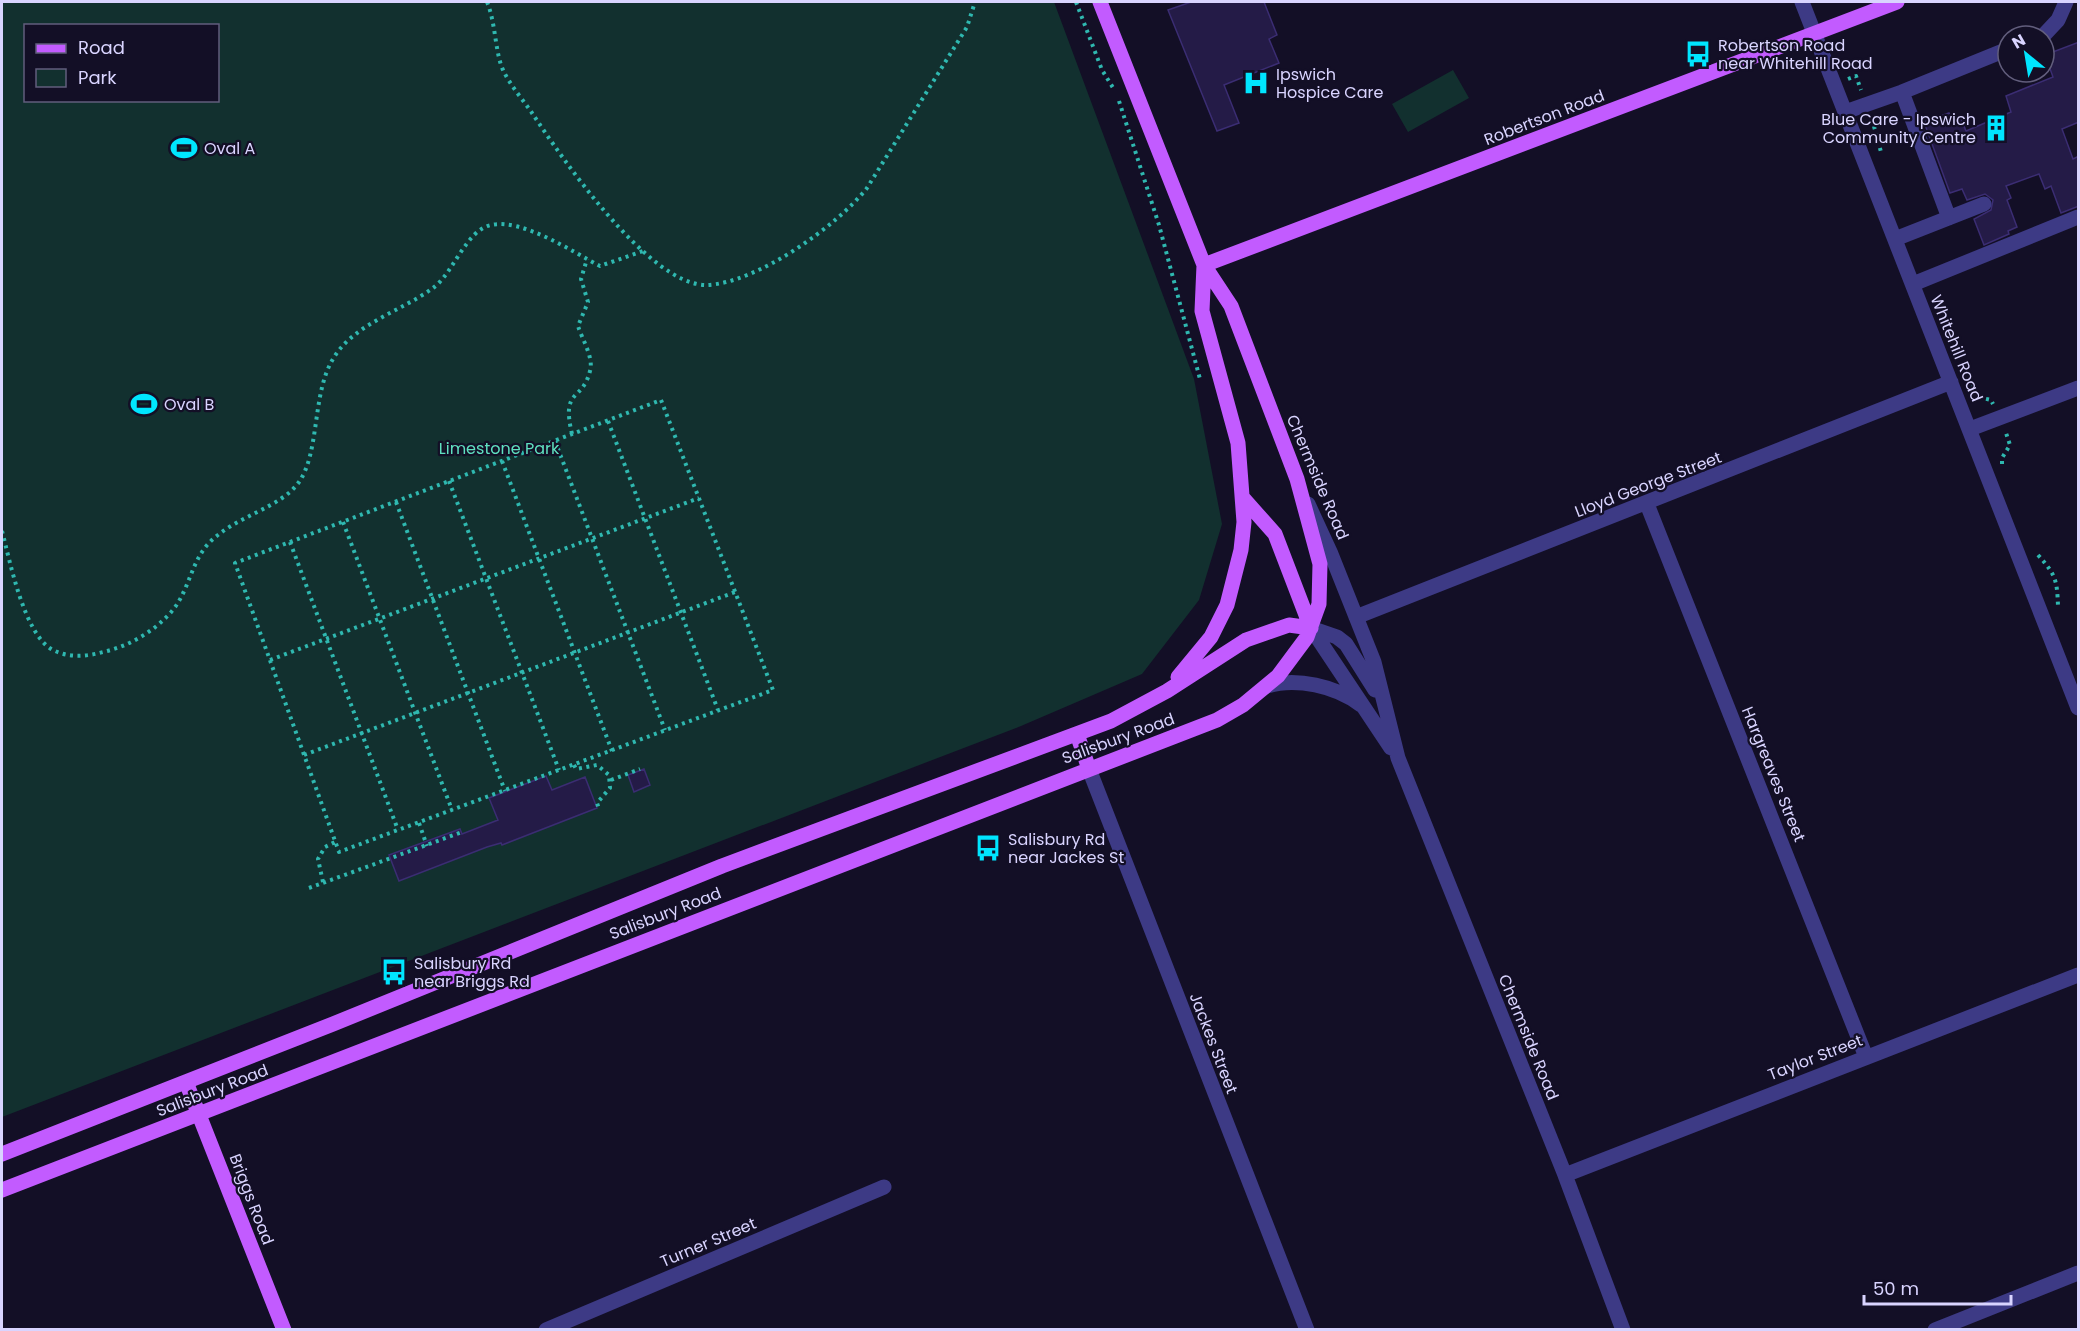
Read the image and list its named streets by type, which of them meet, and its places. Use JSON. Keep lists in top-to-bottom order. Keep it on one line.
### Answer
{"streets":{"main road":["Robertson Road","Chermside Road","Salisbury Road","Briggs Road"],"street":["Whitehill Road","Lloyd George Street","Hargreaves Street","Jackes Street","Taylor Street","Turner Street"]},"crossings":[["Robertson Road","Whitehill Road"],["Robertson Road","Chermside Road"],["Whitehill Road","Lloyd George Street"],["Chermside Road","Lloyd George Street"],["Chermside Road","Salisbury Road"],["Chermside Road","Taylor Street"],["Lloyd George Street","Hargreaves Street"],["Salisbury Road","Jackes Street"],["Salisbury Road","Briggs Road"],["Hargreaves Street","Taylor Street"]],"parks":["Limestone Park"],"places":{"bus stop":["Robertson Road near Whitehill Road","Salisbury Rd near Jackes St","Salisbury Rd near Briggs Rd"],"hospital":["Ipswich Hospice Care"],"building":["Blue Care - Ipswich Community Centre"],"sports":["Oval A","Oval B"]},"legend":["Road","Park"],"scale_bar":"50 m","north":"top left"}
